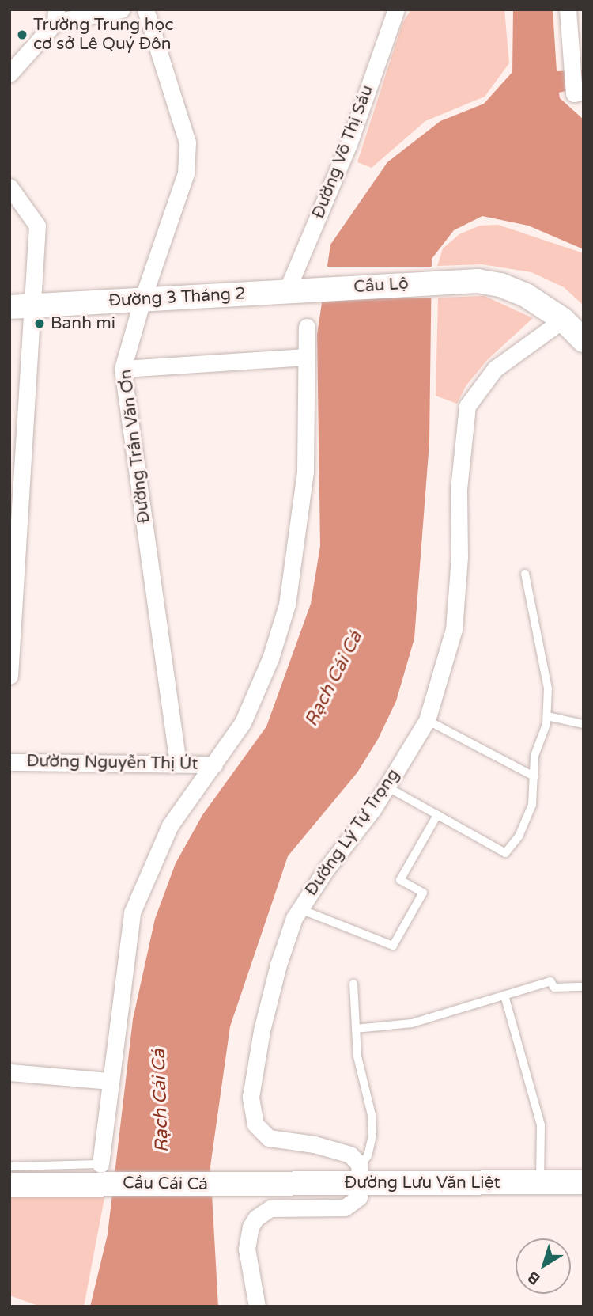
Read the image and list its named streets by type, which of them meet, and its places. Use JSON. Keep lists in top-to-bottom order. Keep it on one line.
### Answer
{"streets":{"main road":["Cầu Lộ","Đường 3 Tháng 2","Đường Lưu Văn Liệt","Cầu Cái Cá"],"street":["Đường Võ Thị Sáu","Đường Trần Văn Ơn","Đường Nguyễn Thị Út","Đường Lý Tự Trọng"]},"crossings":[["Đường Võ Thị Sáu","Đường 3 Tháng 2"],["Cầu Lộ","Đường 3 Tháng 2"],["Cầu Lộ","Đường Lý Tự Trọng"],["Đường 3 Tháng 2","Đường Trần Văn Ơn"],["Đường Trần Văn Ơn","Đường Nguyễn Thị Út"],["Đường Lý Tự Trọng","Đường Lưu Văn Liệt"],["Đường Lưu Văn Liệt","Cầu Cái Cá"]],"water":["Rạch Cái Cá"],"places":["Trường Trung học cơ sở Lê Quý Đôn","Banh mi"],"north":"bottom left"}
